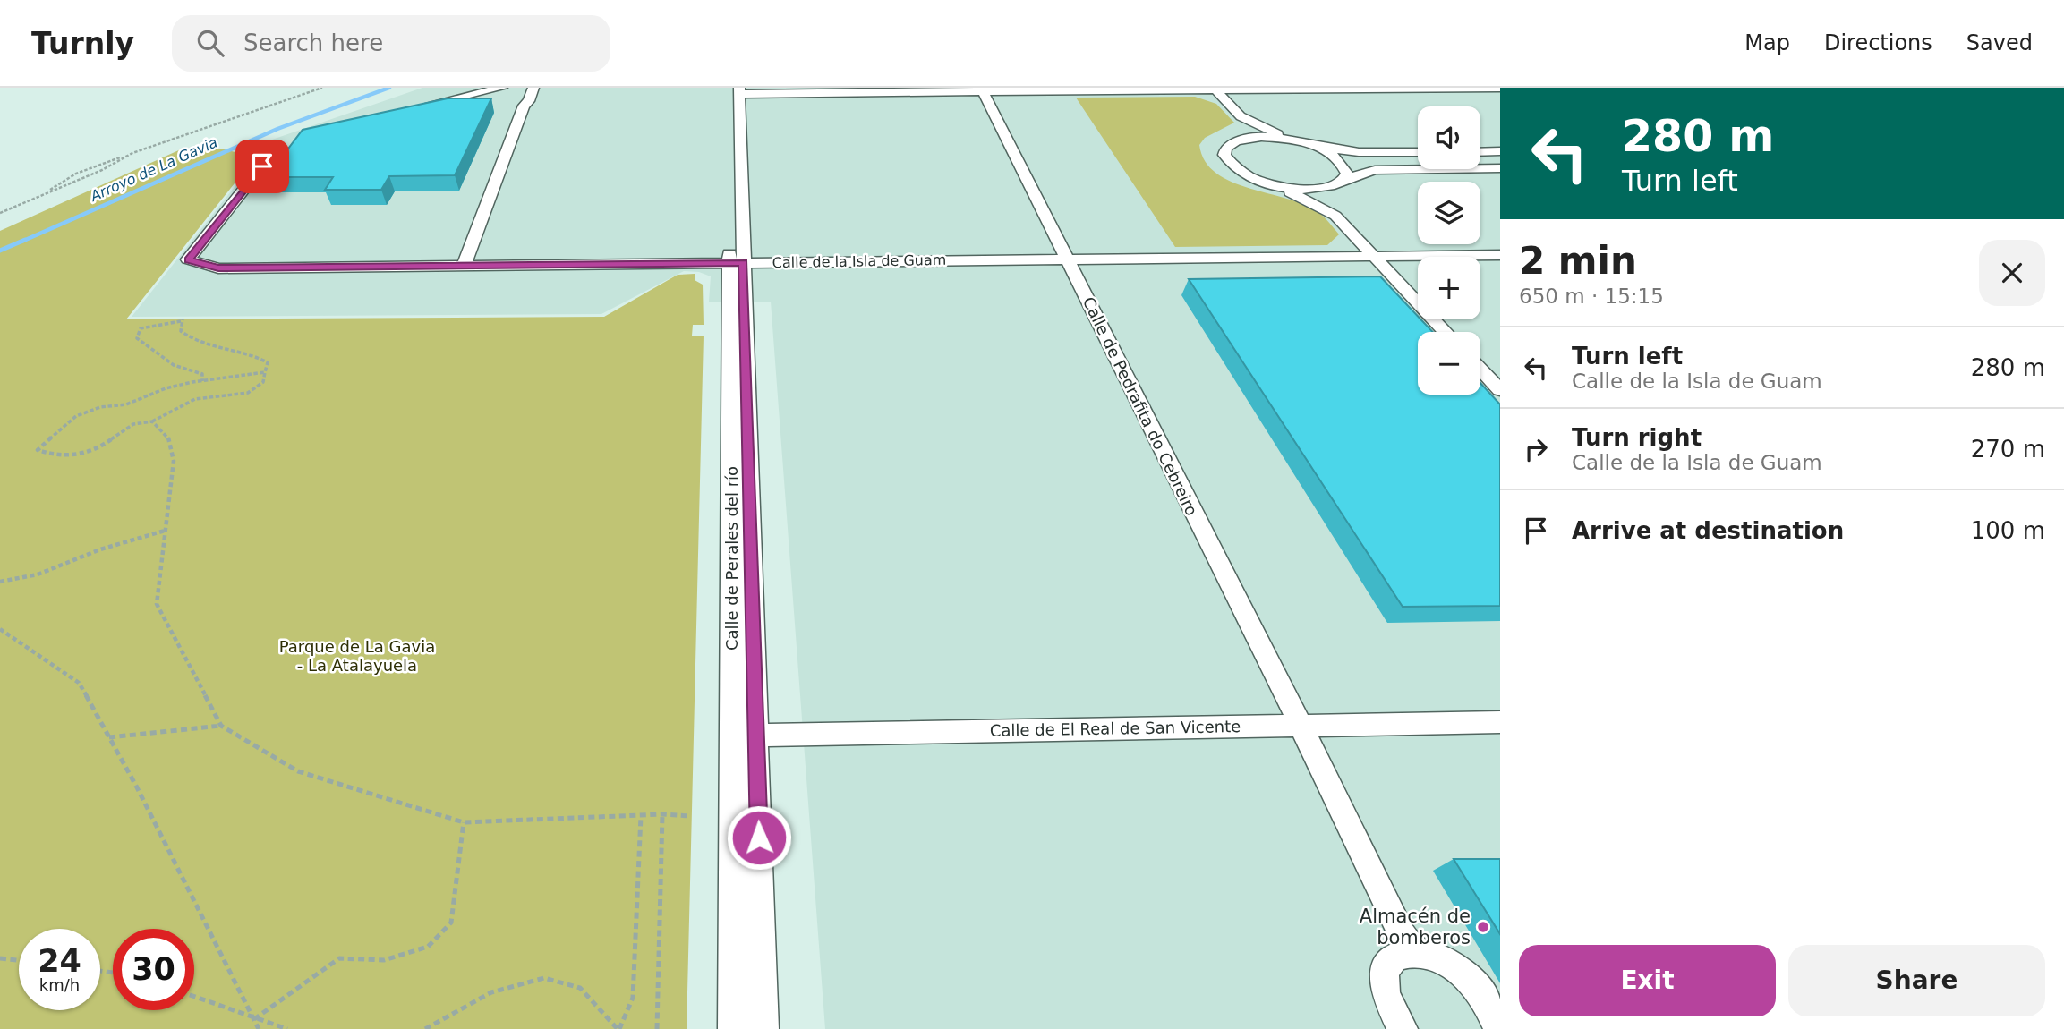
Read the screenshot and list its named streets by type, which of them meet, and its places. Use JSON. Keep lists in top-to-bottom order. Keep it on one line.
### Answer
{"streets":{"street":["Calle de la Isla de Guam","Calle de Pedrafita do Cebreiro","Calle de Perales del río","Calle de El Real de San Vicente"]},"crossings":[["Calle de la Isla de Guam","Calle de Pedrafita do Cebreiro"],["Calle de la Isla de Guam","Calle de Perales del río"],["Calle de Pedrafita do Cebreiro","Calle de El Real de San Vicente"],["Calle de Perales del río","Calle de El Real de San Vicente"]],"water":["Arroyo de La Gavia"],"parks":["Parque de La Gavia - La Atalayuela"],"places":["Almacén de bomberos"],"page":{"header":"Turnly","search":"Search here","nav":["Map","Directions","Saved"],"turn":["280 m","Turn left"],"map_buttons":["+","−"],"heading":["2 min","650 m · 15:15"],"list":[{"name":"Turn left","note":"Calle de la Isla de Guam","value":"280 m"},{"name":"Turn right","note":"Calle de la Isla de Guam","value":"270 m"},{"name":"Arrive at destination","value":"100 m"}],"speed":"24 km/h","limit":"30","buttons":["Exit","Share"]}}
